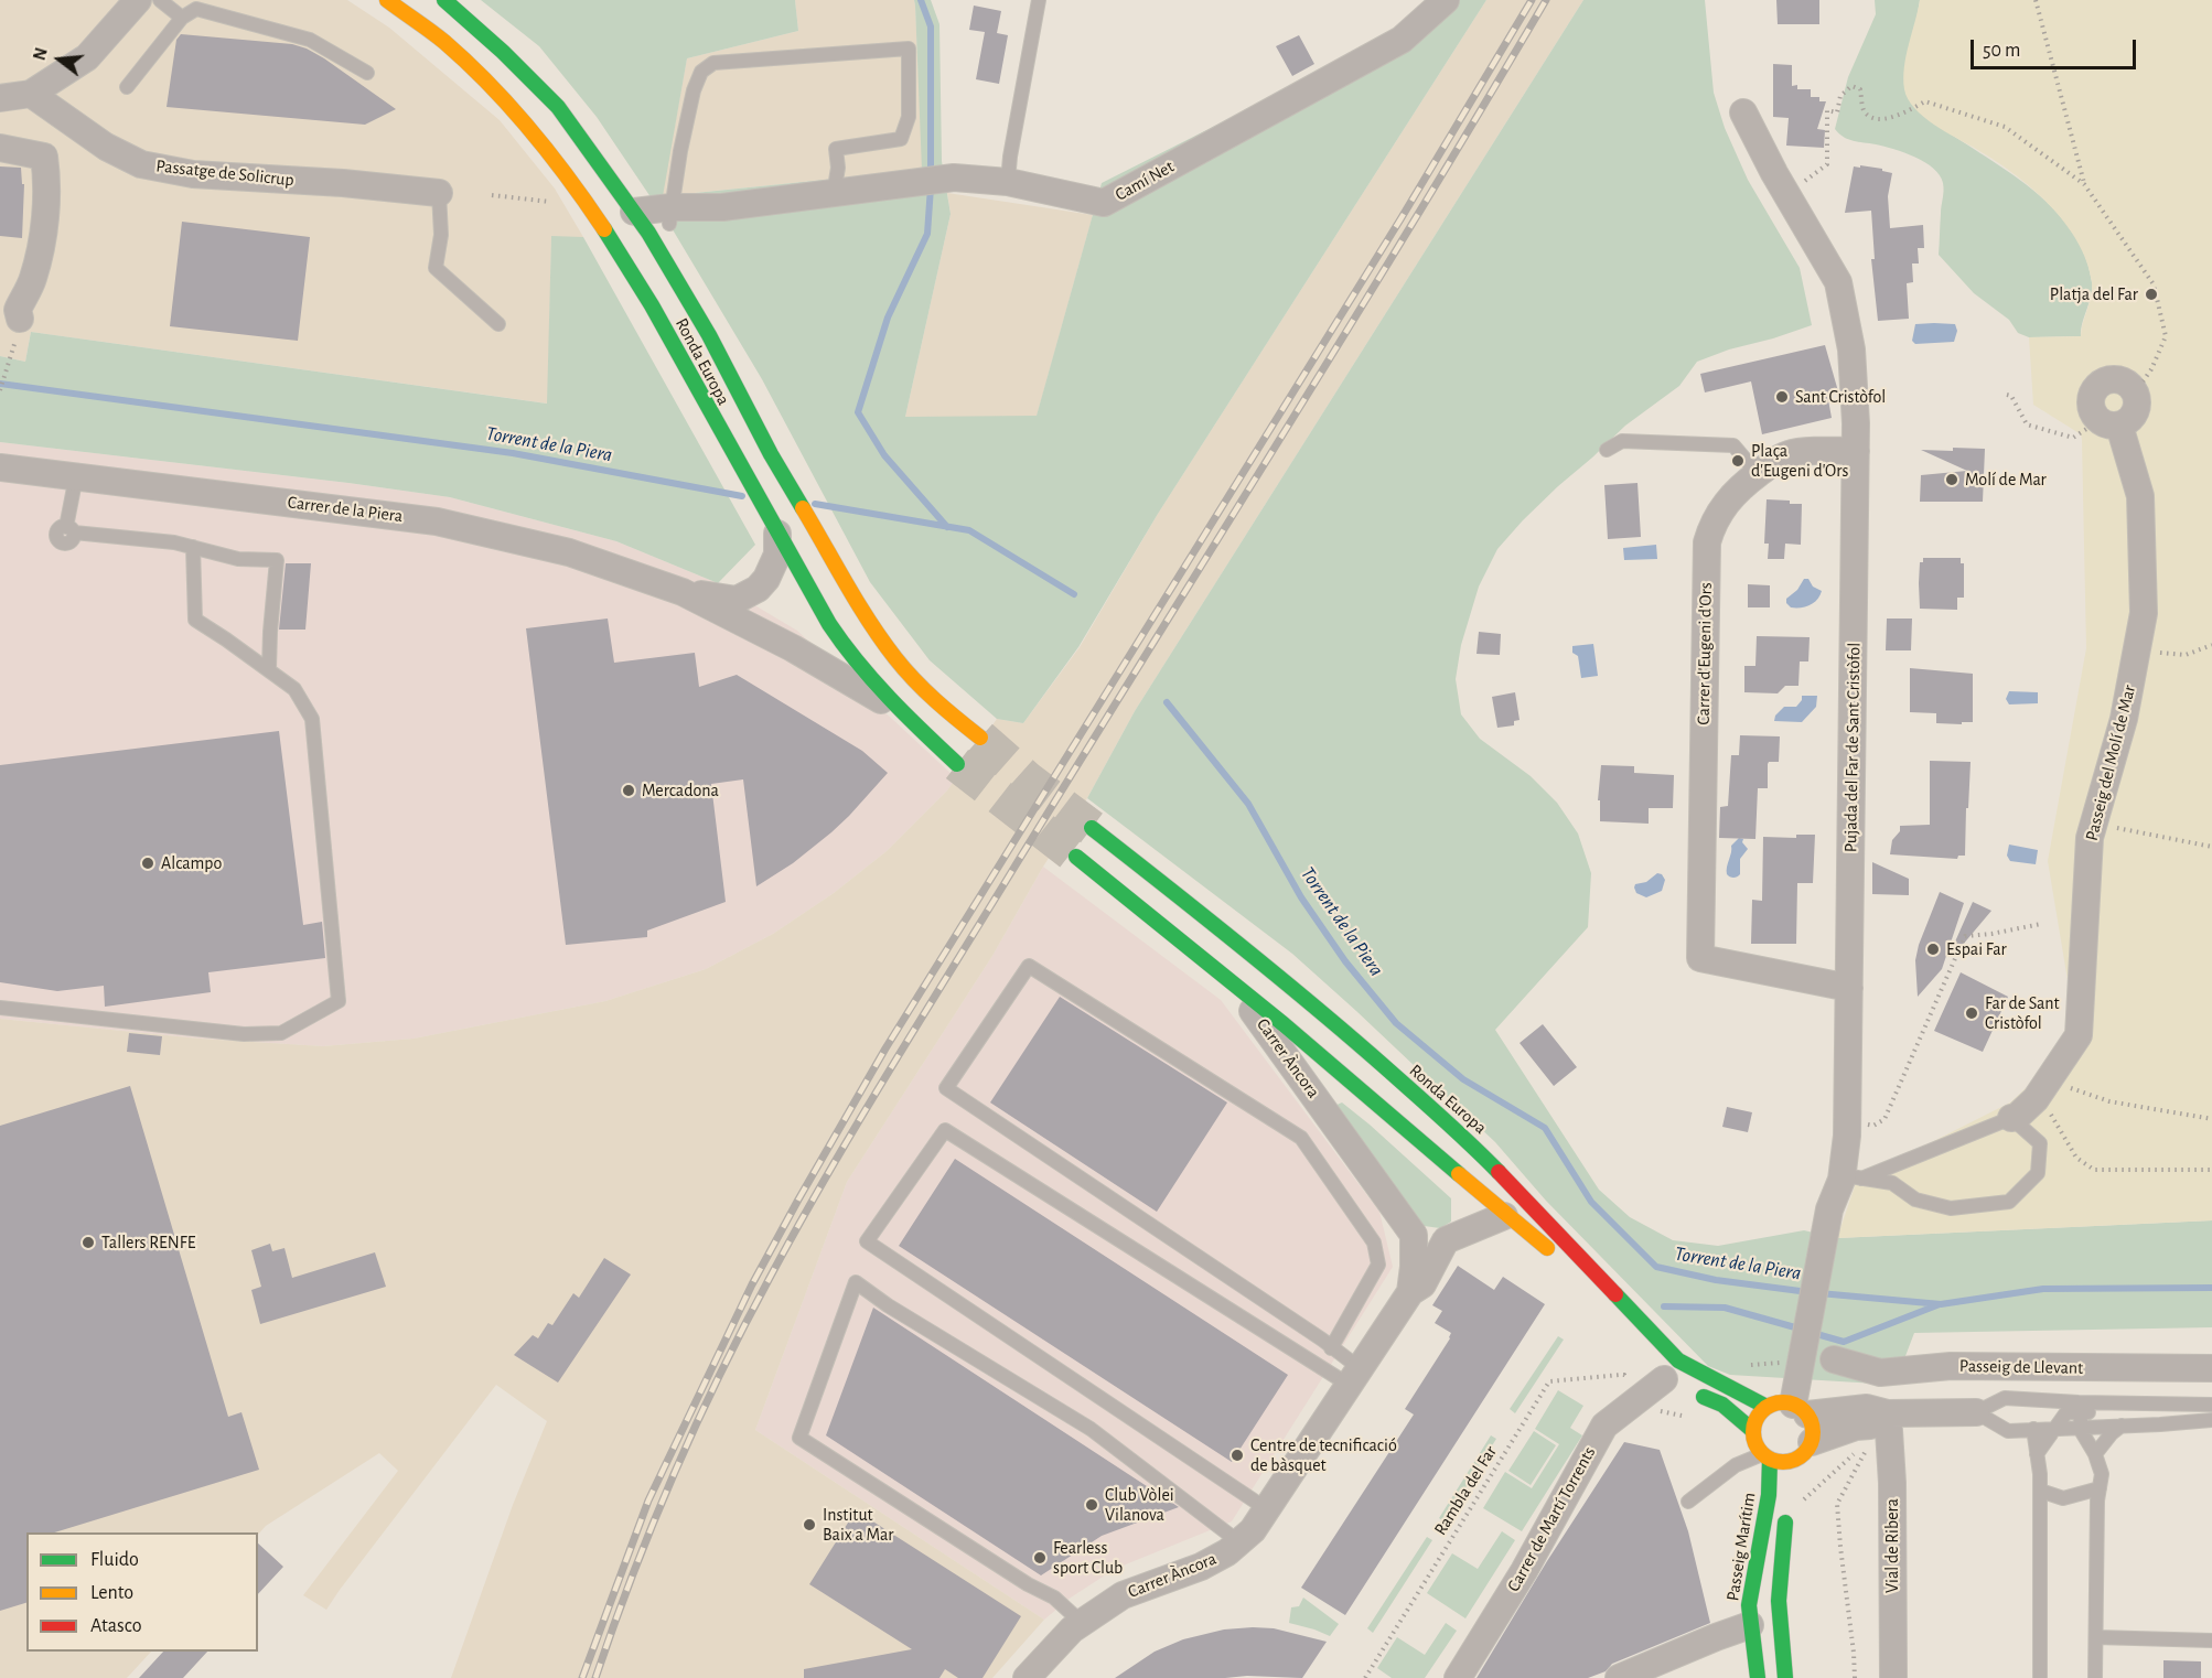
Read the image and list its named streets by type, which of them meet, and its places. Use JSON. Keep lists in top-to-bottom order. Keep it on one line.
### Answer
{"streets":{"street":["Passatge de Solicrup","Camí Net","Ronda Europa","Carrer de la Piera","Carrer d'Eugeni d'Ors","Pujada del Far de Sant Cristòfol","Passeig del Molí de Mar","Carrer Àncora","Passeig de Llevant","Carrer de Martí Torrents","Vial de Ribera","Passeig Marítim"],"path":["Rambla del Far"]},"crossings":[["Camí Net","Ronda Europa"],["Ronda Europa","Carrer de la Piera"],["Ronda Europa","Pujada del Far de Sant Cristòfol"],["Ronda Europa","Passeig Marítim"],["Carrer d'Eugeni d'Ors","Pujada del Far de Sant Cristòfol"],["Pujada del Far de Sant Cristòfol","Passeig del Molí de Mar"],["Pujada del Far de Sant Cristòfol","Passeig Marítim"]],"water":["Torrent de la Piera"],"places":["Platja del Far","Sant Cristòfol","Plaça d'Eugeni d'Ors","Molí de Mar","Mercadona","Alcampo","Espai Far","Far de Sant Cristòfol","Tallers RENFE","Centre de tecnificació de bàsquet","Club Vòlei Vilanova","Institut Baix a Mar","Fearless sport Club"],"legend":["Fluido","Lento","Atasco"],"scale_bar":"50 m","north":"left"}
